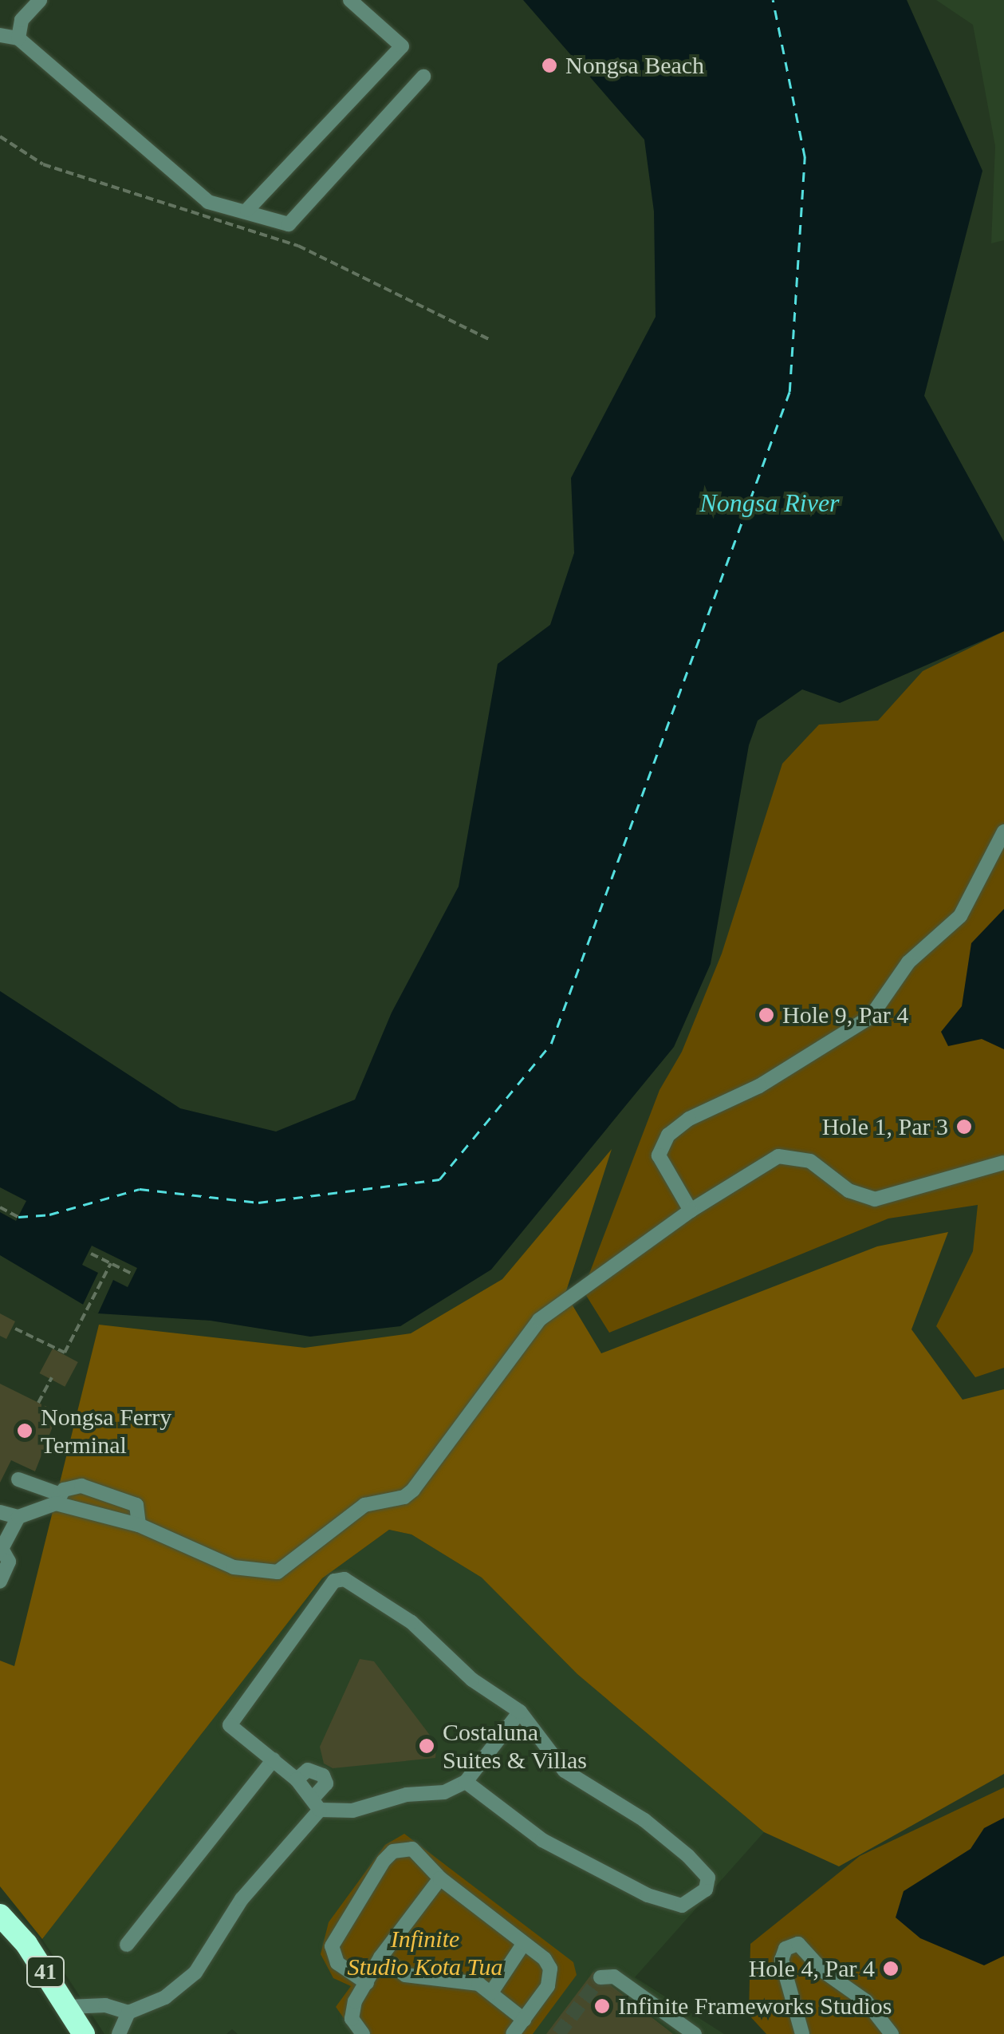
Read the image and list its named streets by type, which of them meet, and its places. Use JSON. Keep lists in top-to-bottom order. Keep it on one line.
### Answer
{"streets":{"highway":["41"]},"water":["Nongsa River"],"parks":["Infinite Studio Kota Tua"],"places":["Nongsa Beach","Hole 9, Par 4","Hole 1, Par 3","Nongsa Ferry Terminal","Costaluna Suites & Villas","Hole 4, Par 4","Infinite Frameworks Studios"]}
